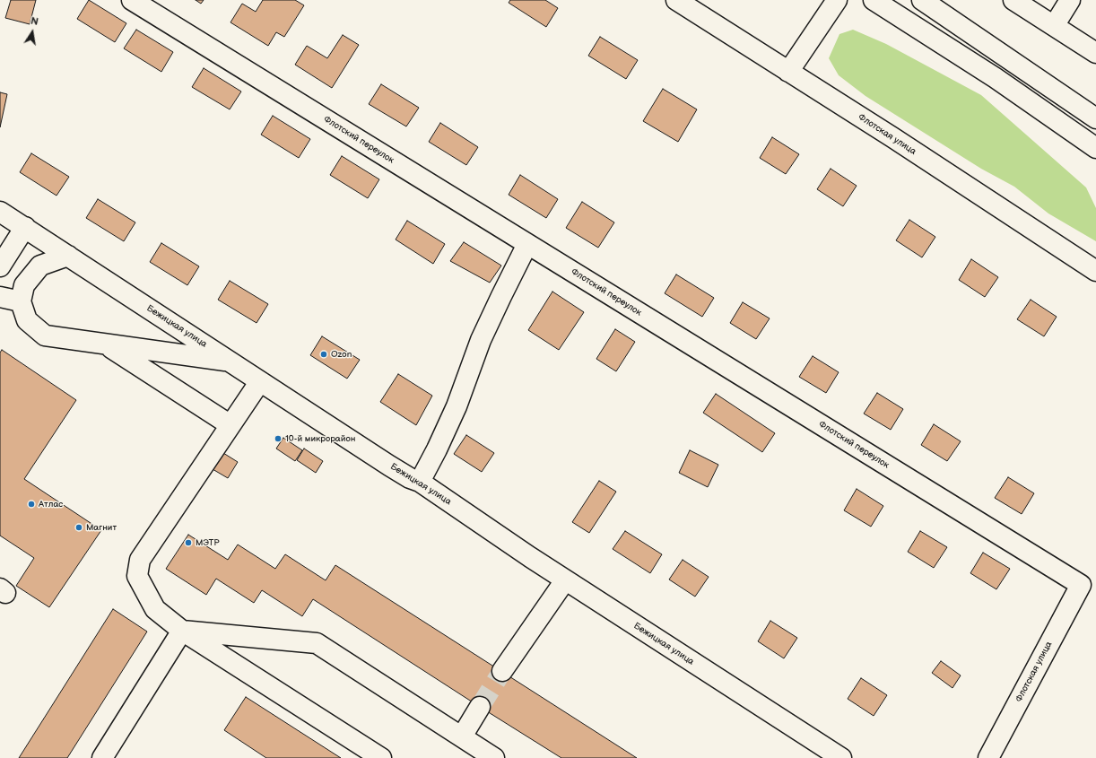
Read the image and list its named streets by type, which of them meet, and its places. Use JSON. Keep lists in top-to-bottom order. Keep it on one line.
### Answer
{"streets":{"street":["Флотская улица","Флотский переулок","Бежицкая улица"]},"crossings":[["Флотская улица","Флотский переулок"]],"places":["Ozon","10-й микрорайон","Атлас","Магнит","МЭТР"],"north":"top"}
